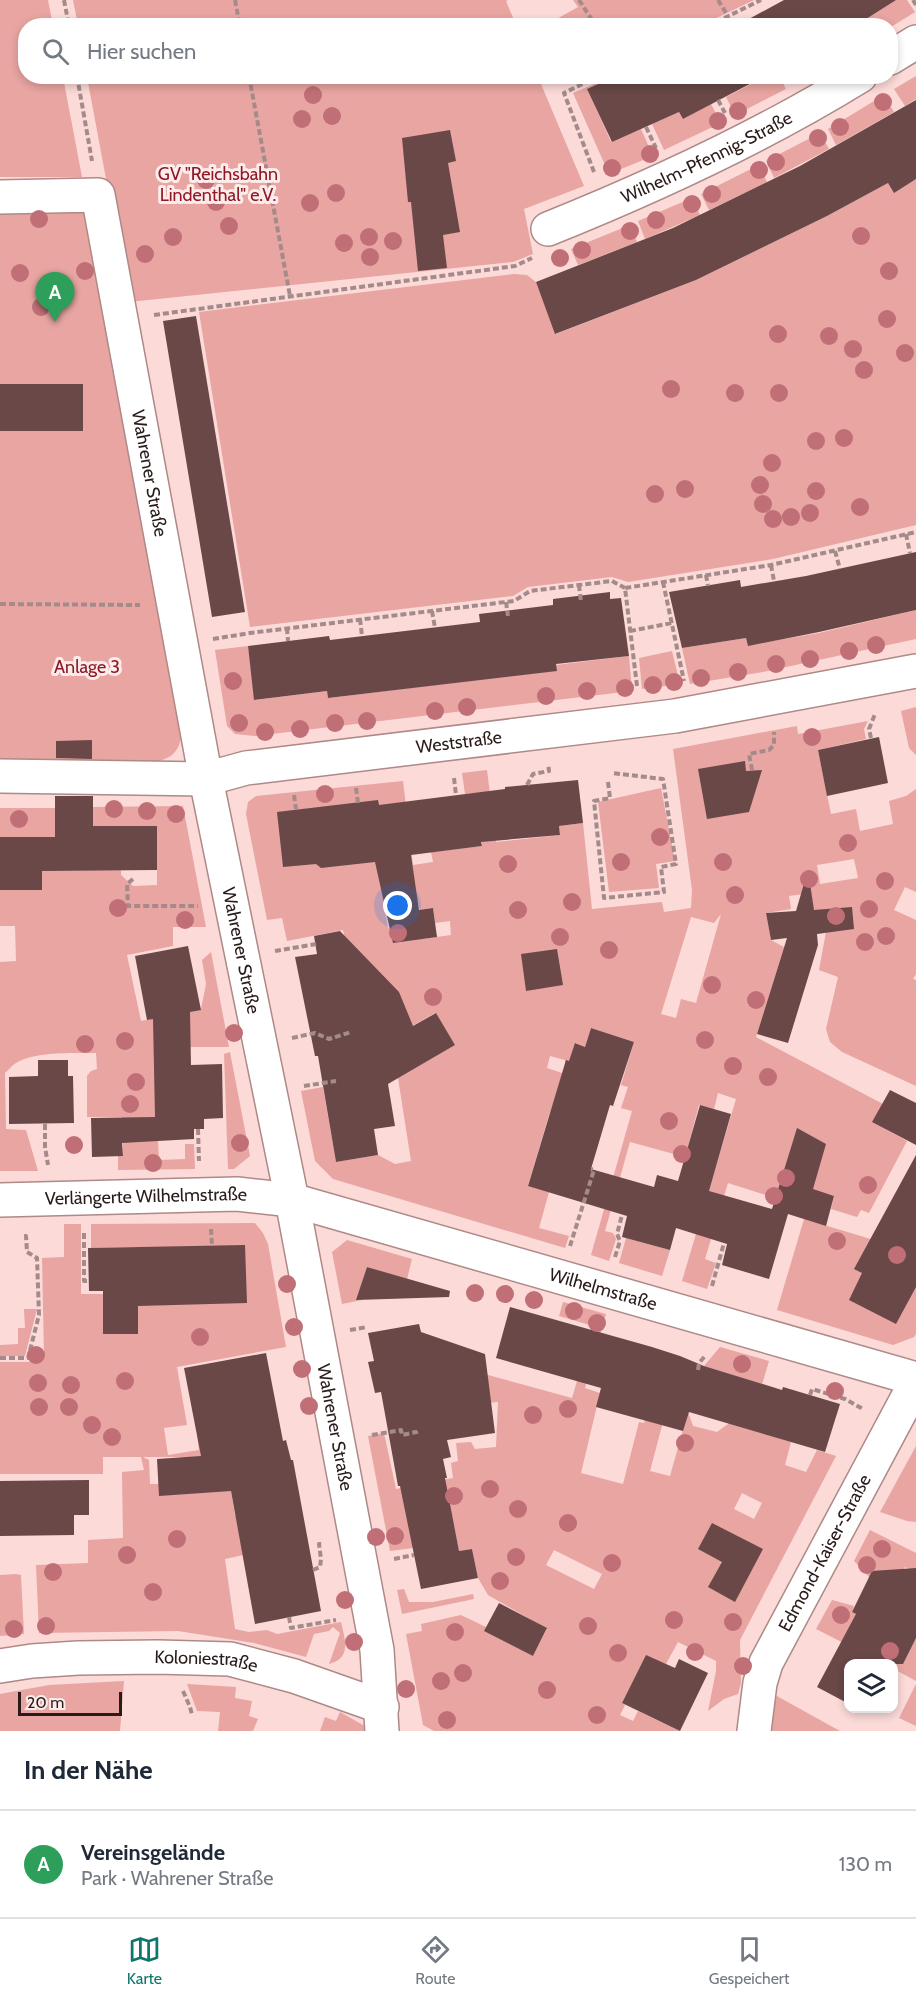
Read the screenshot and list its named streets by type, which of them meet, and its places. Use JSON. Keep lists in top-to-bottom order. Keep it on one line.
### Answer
{"streets":{"street":["Wilhelm-Pfennig-Straße","Wahrener Straße","Weststraße","Verlängerte Wilhelmstraße","Wilhelmstraße","Edmond-Kaiser-Straße","Koloniestraße"]},"crossings":[["Wahrener Straße","Weststraße"],["Wahrener Straße","Verlängerte Wilhelmstraße"],["Wahrener Straße","Wilhelmstraße"],["Wahrener Straße","Koloniestraße"],["Verlängerte Wilhelmstraße","Wilhelmstraße"],["Wilhelmstraße","Edmond-Kaiser-Straße"]],"parks":["GV \"Reichsbahn Lindenthal\" e.V.","Anlage 3"],"scale_bar":"20 m","page":{"search":"Hier suchen","pins":"A","scale":"20 m","heading":"In der Nähe","list":[{"mark":"A","name":"Vereinsgelände","note":"Park · Wahrener Straße","value":"130 m"}],"nav":["Karte","Route","Gespeichert"]}}
